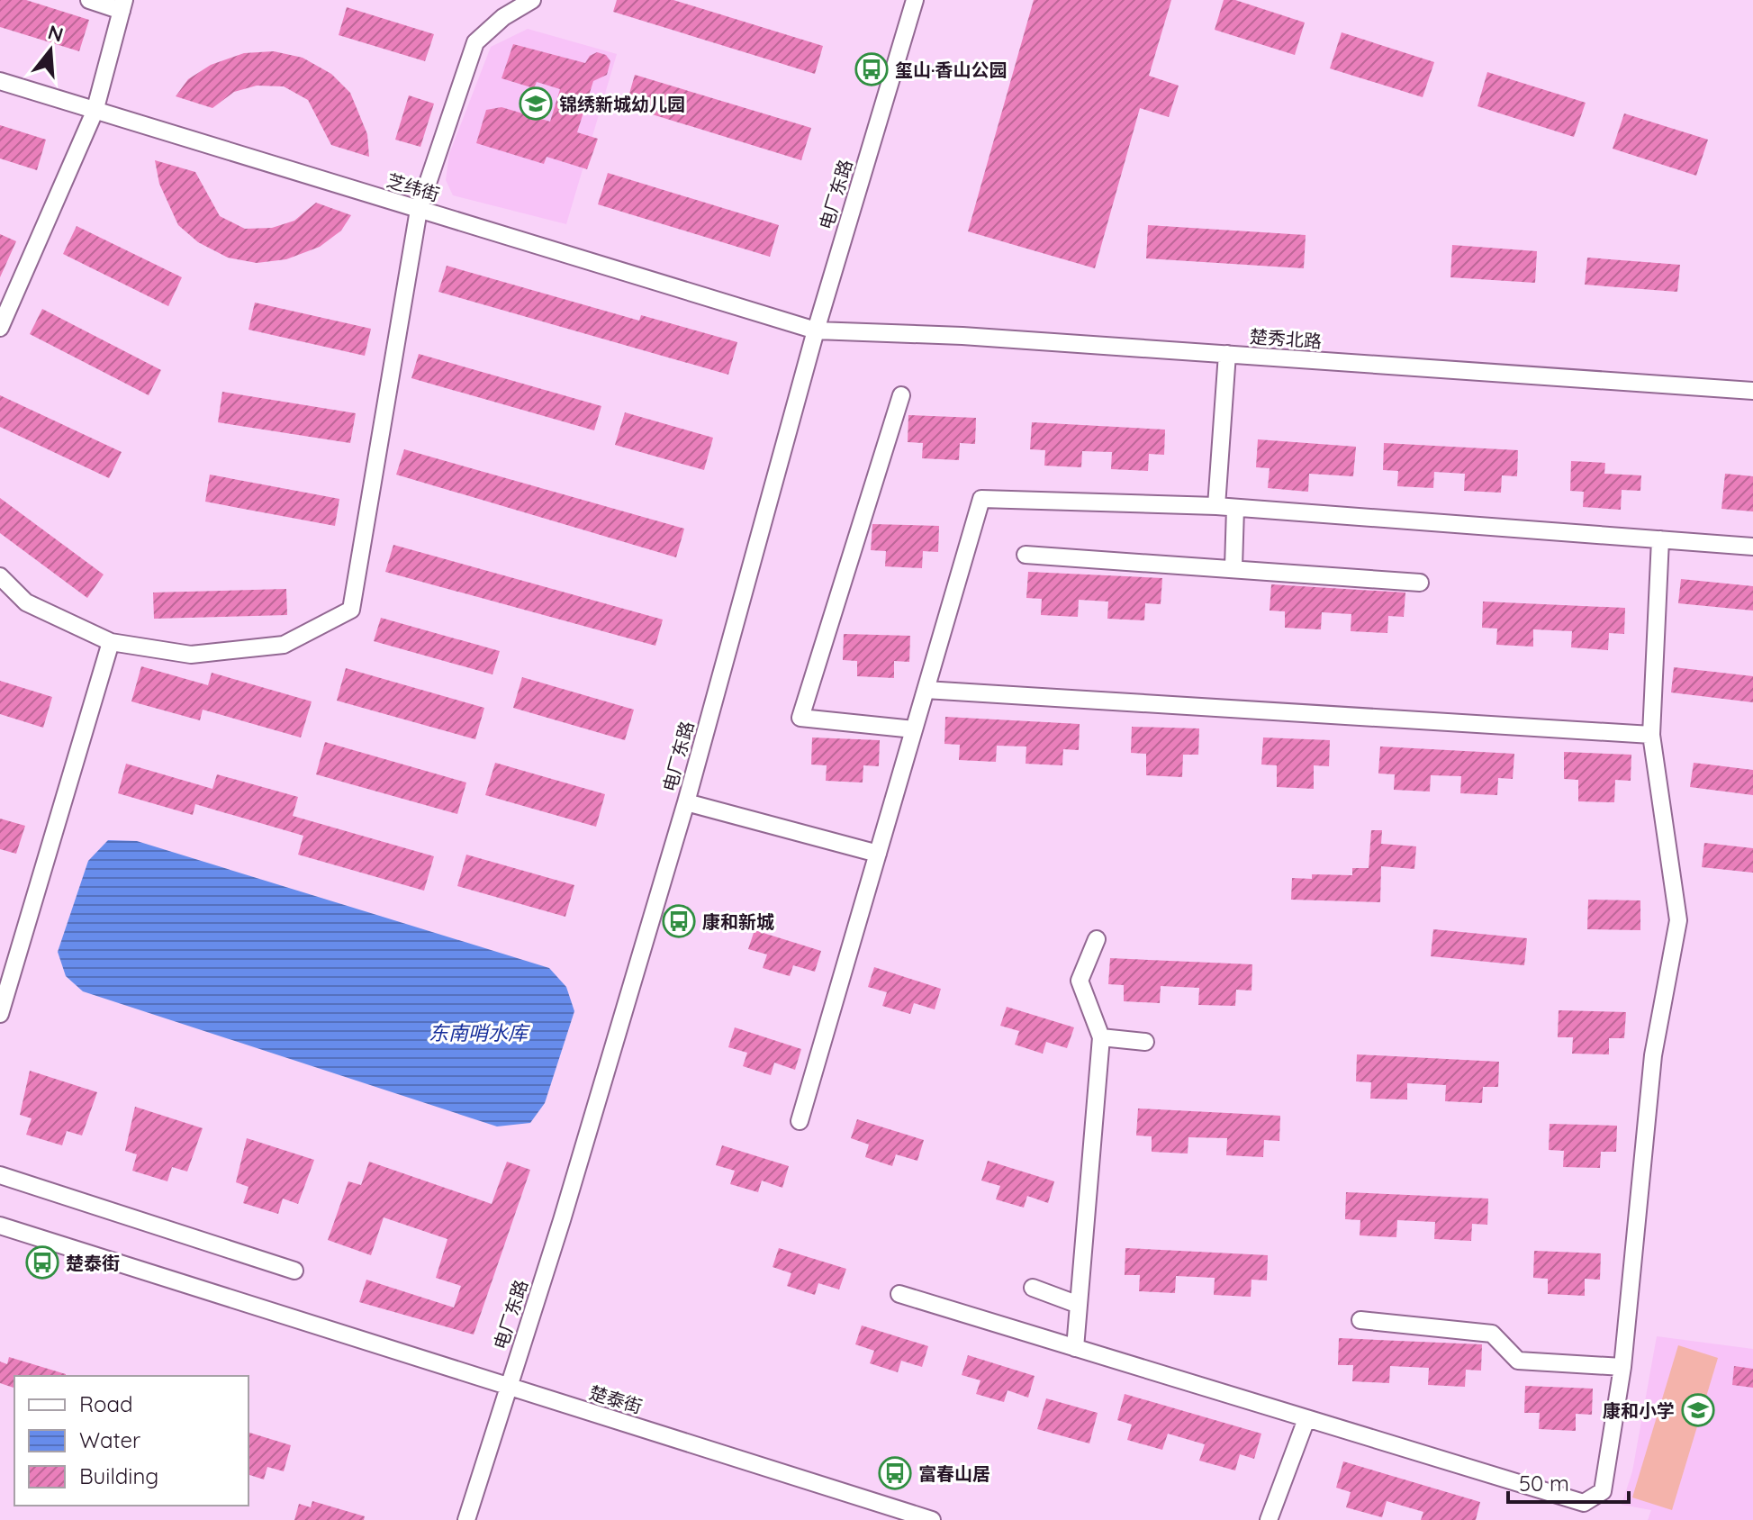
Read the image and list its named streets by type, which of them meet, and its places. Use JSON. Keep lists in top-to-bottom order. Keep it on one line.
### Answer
{"streets":{"street":["芝纬街","电厂东路","楚秀北路","楚泰街"]},"crossings":[["芝纬街","电厂东路"],["芝纬街","楚秀北路"],["电厂东路","楚秀北路"],["电厂东路","楚泰街"]],"water":["东南哨水库"],"places":{"bus stop":["玺山·香山公园","康和新城","楚泰街","富春山居"],"school or university":["锦绣新城幼儿园","康和小学"]},"legend":["Road","Water","Building"],"scale_bar":"50 m","north":"top"}
